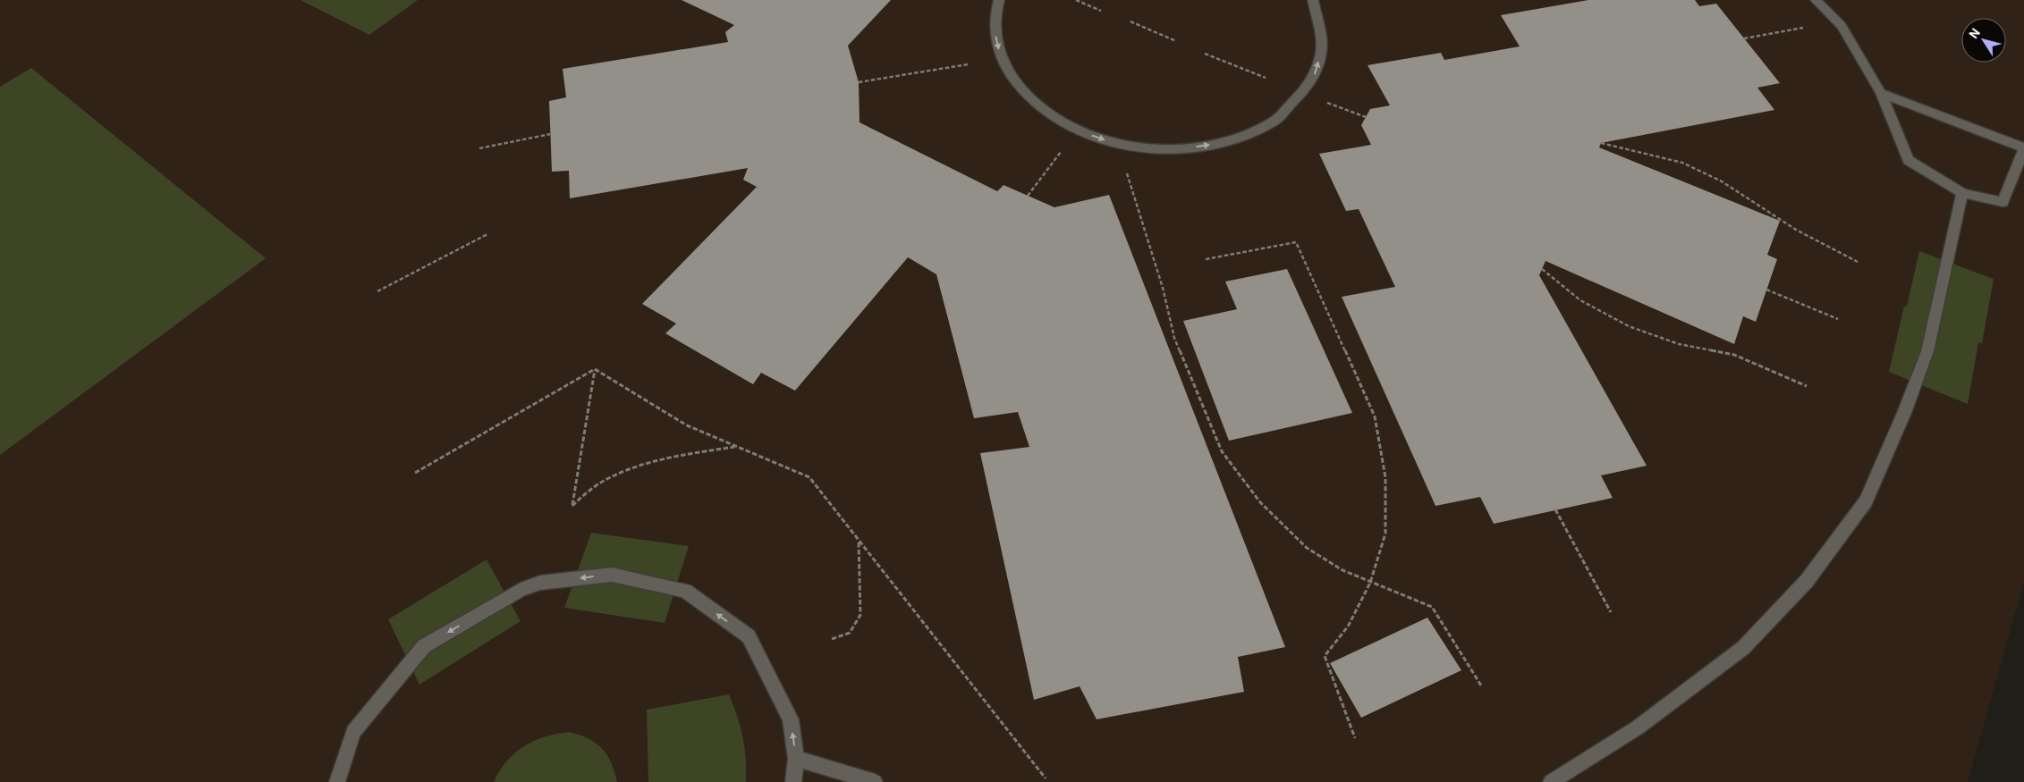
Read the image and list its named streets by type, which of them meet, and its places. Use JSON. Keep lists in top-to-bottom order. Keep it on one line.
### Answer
{"north":"top left"}
